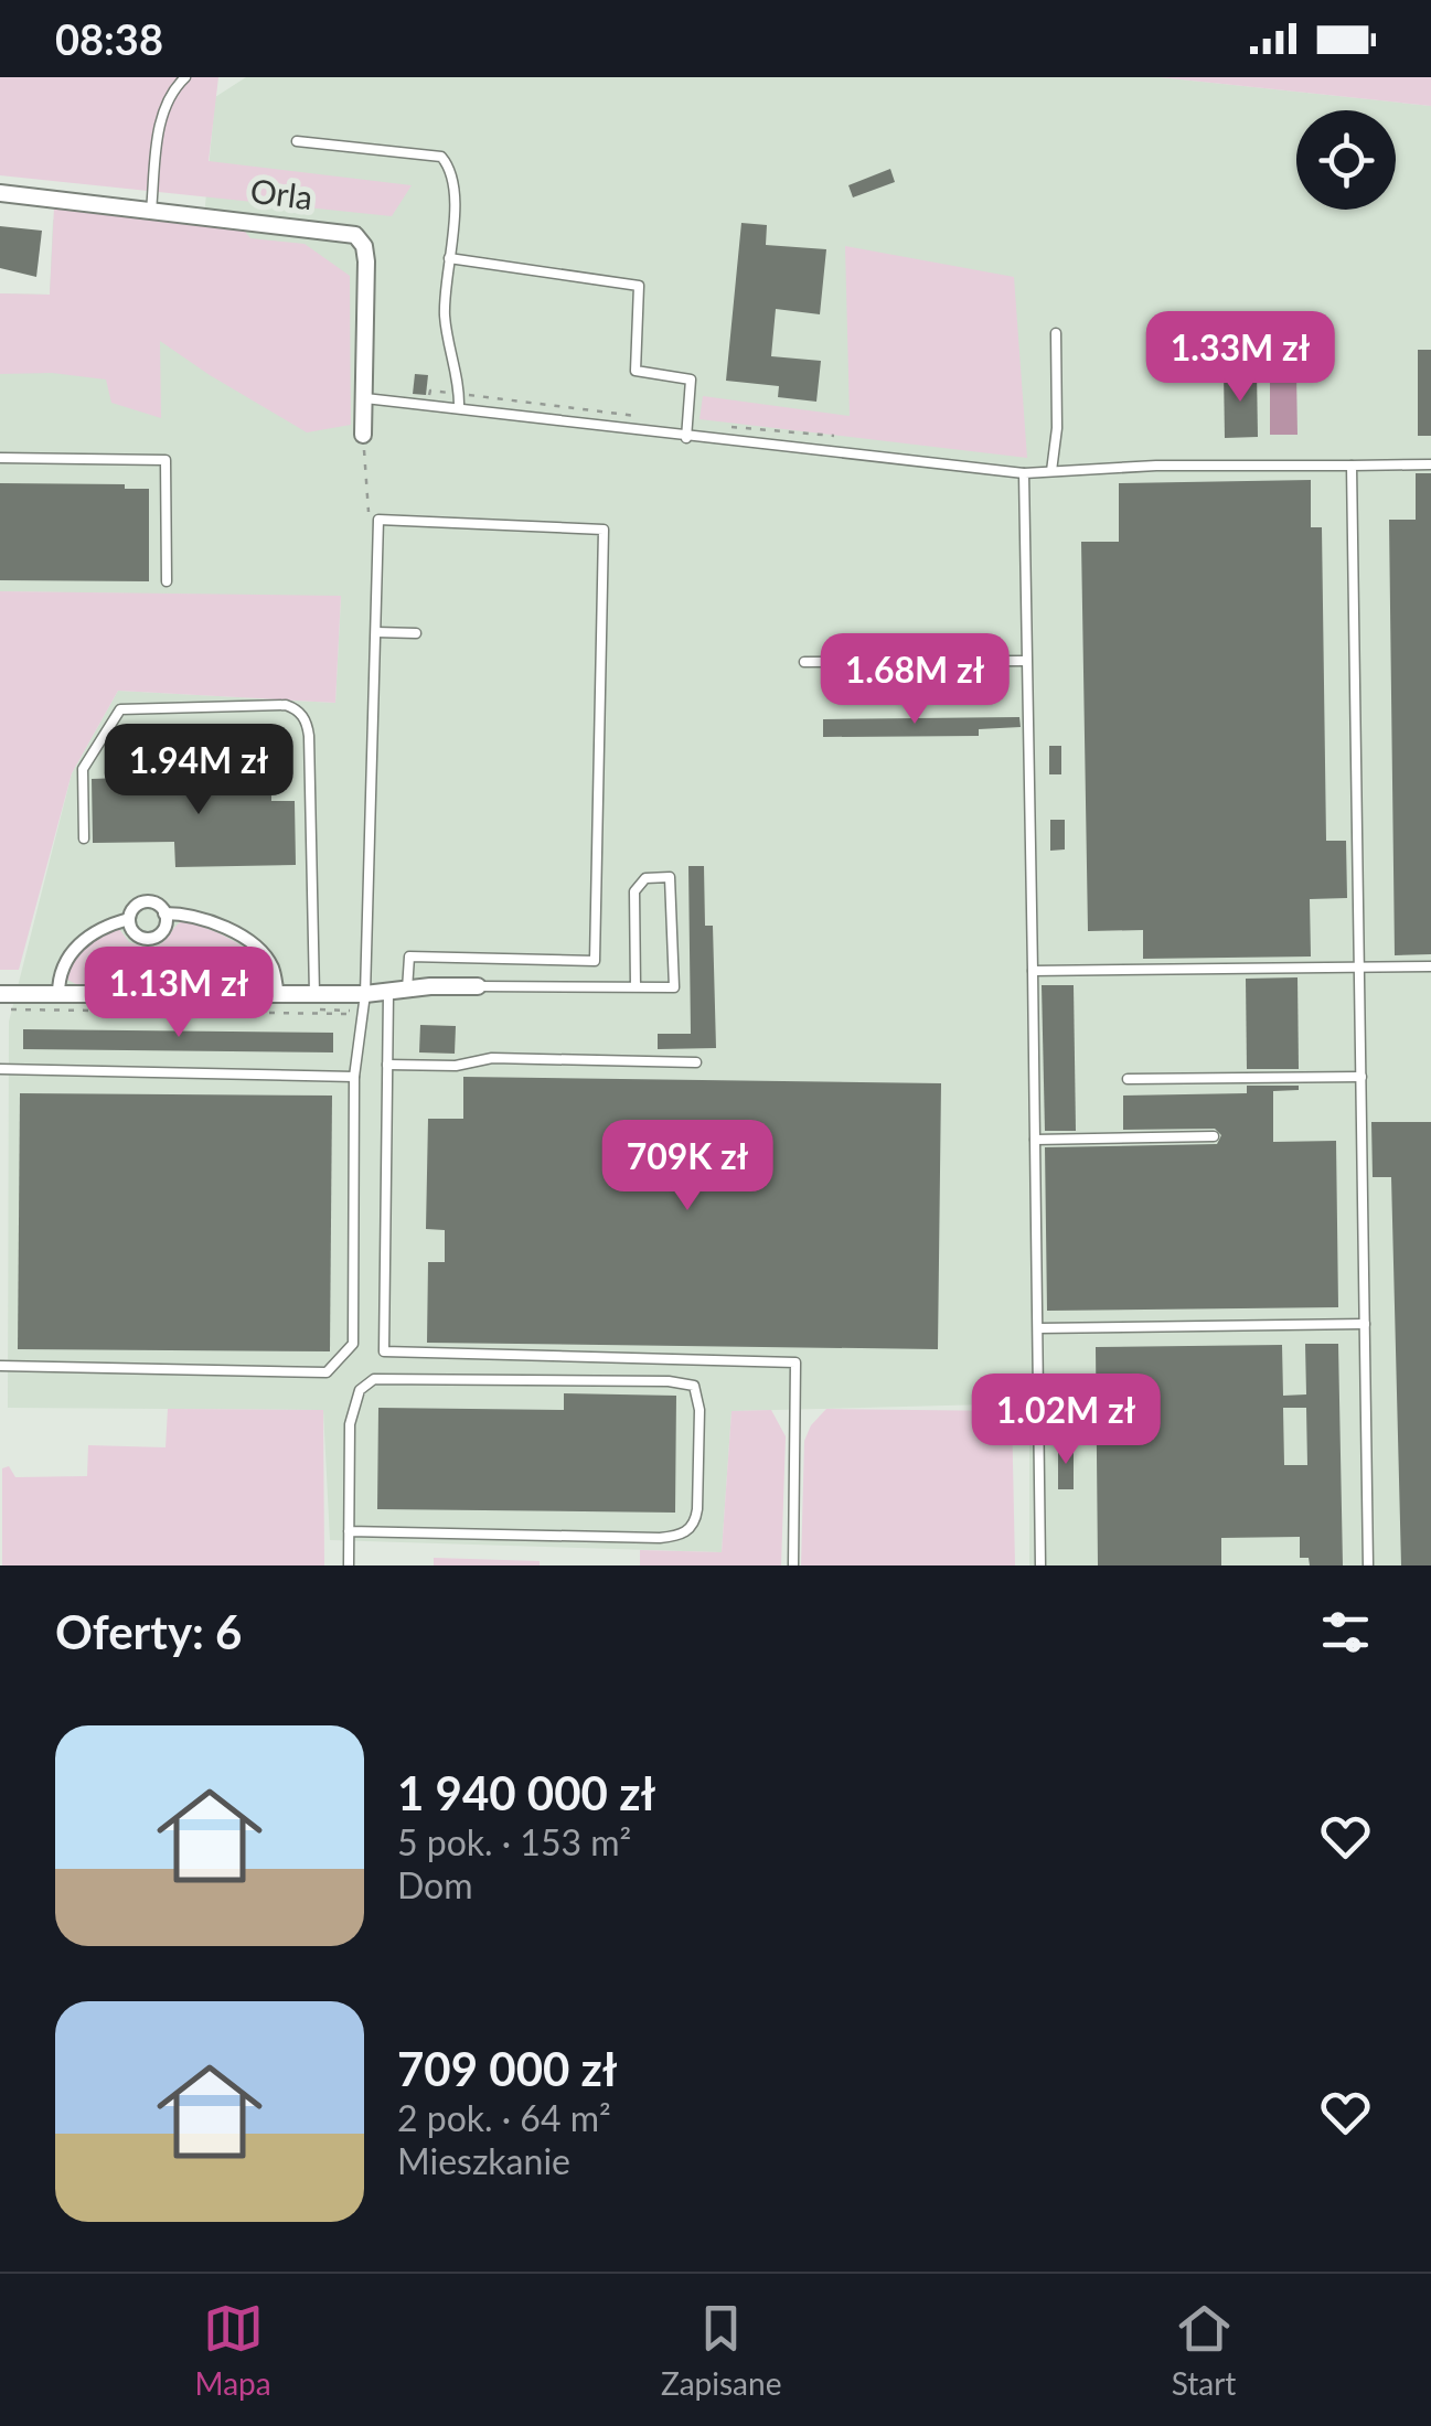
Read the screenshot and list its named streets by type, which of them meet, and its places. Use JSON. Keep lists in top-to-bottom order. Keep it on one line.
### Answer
{"streets":{"street":["Orla"]},"page":{"status":"08:38","price":["1.33M zł","1.68M zł","1.94M zł","1.13M zł","709K zł","1.02M zł"],"heading":"Oferty: 6","list":[{"name":"1 940 000 zł","note":"5 pok. · 153 m² · Dom"},{"name":"709 000 zł","note":"2 pok. · 64 m² · Mieszkanie"}],"tabs":["Mapa","Zapisane","Start"]}}
